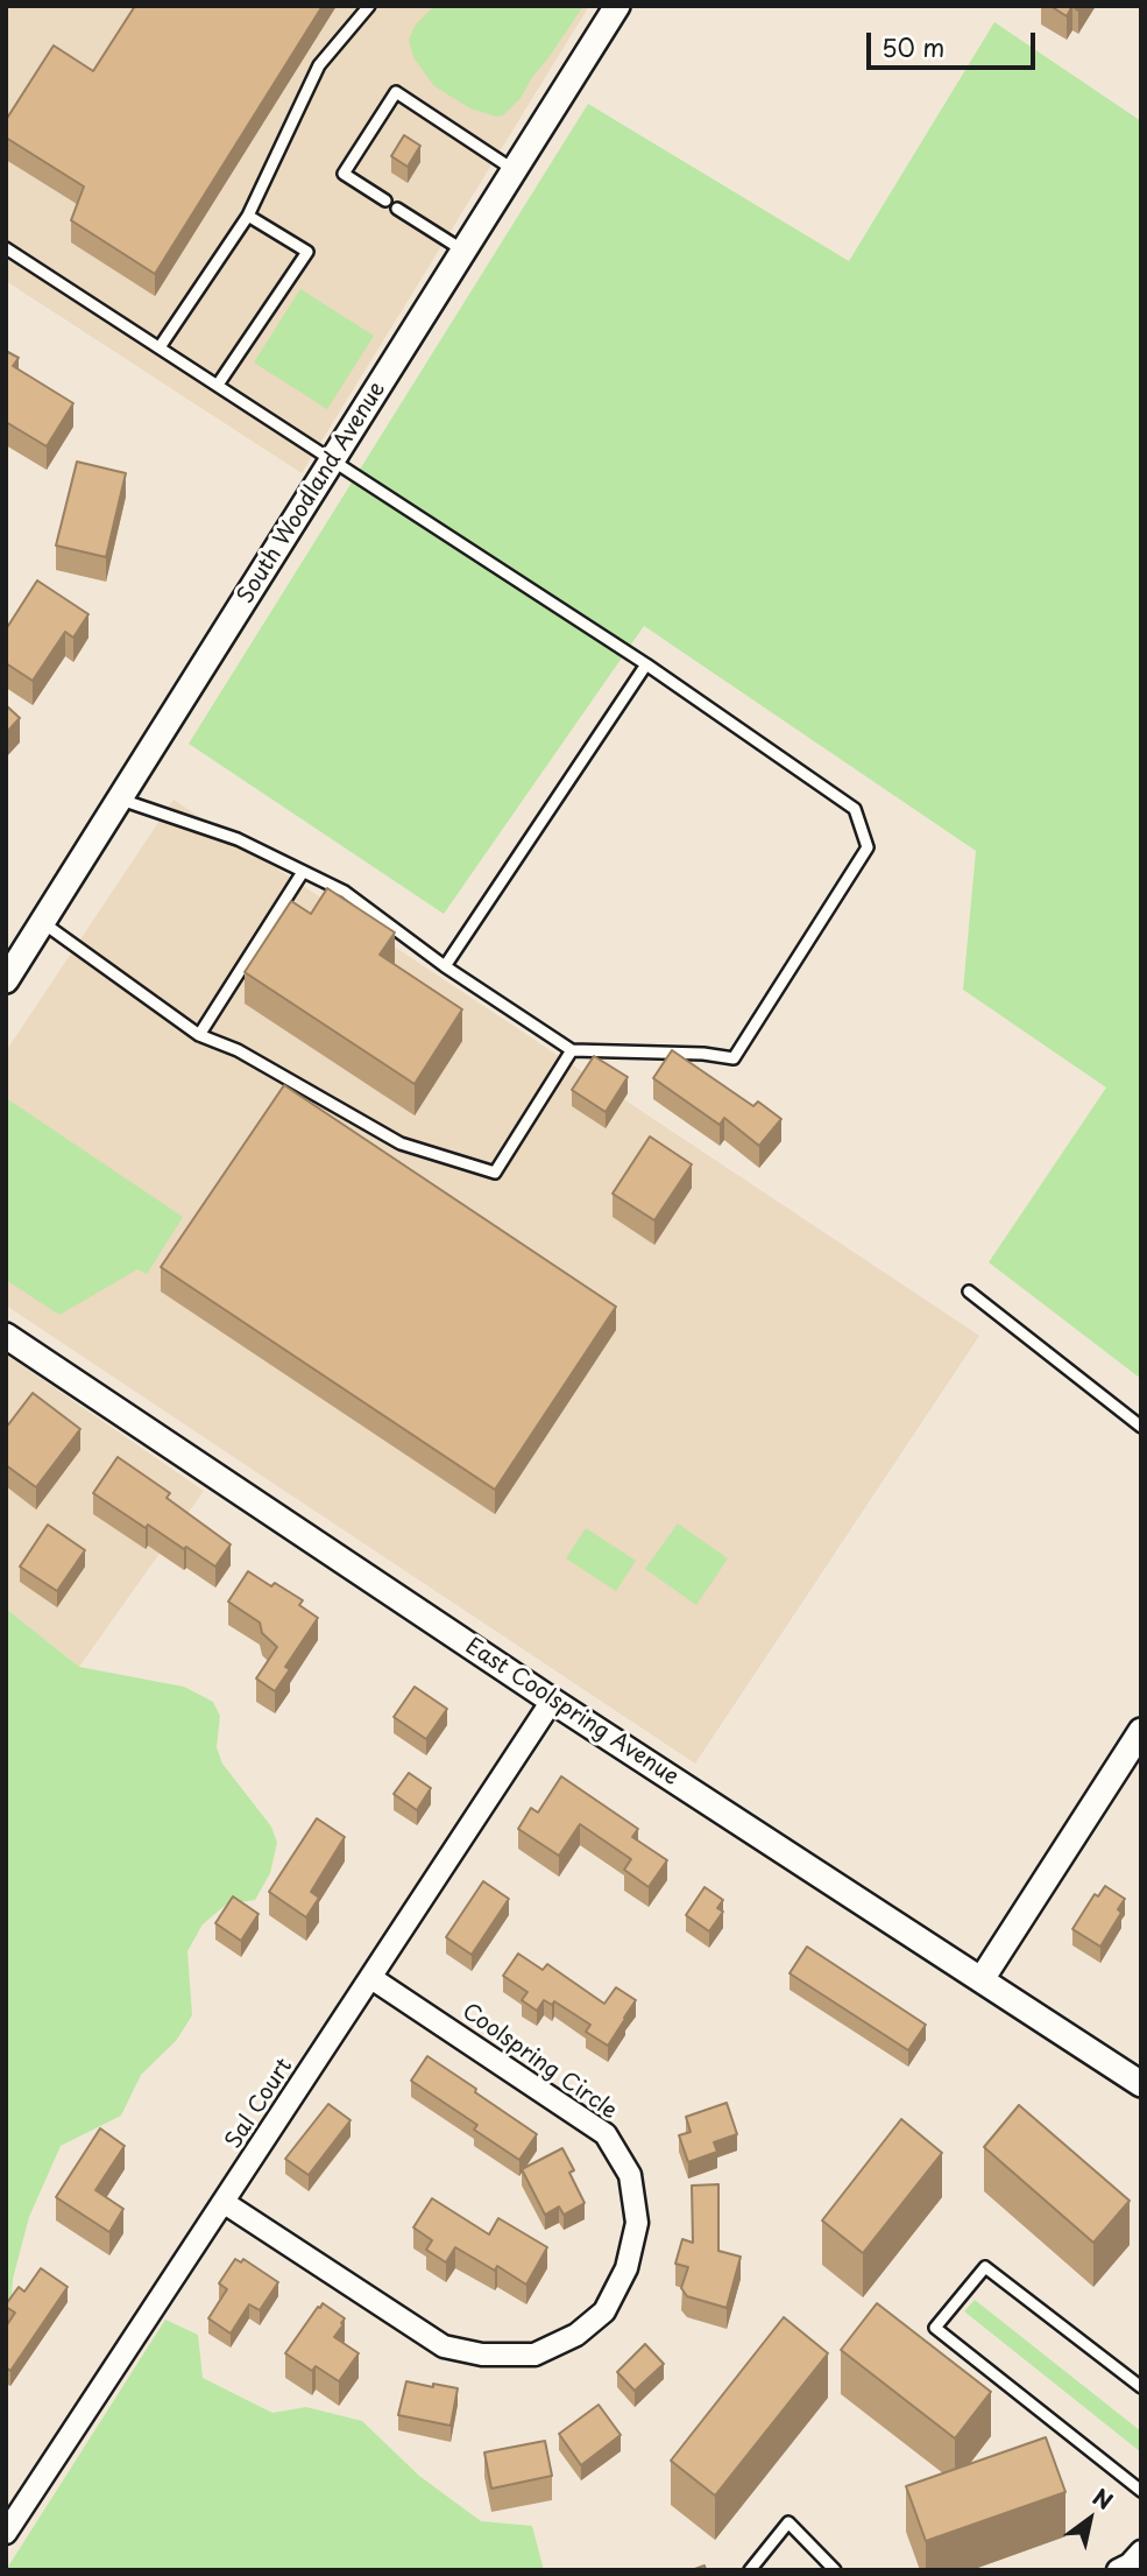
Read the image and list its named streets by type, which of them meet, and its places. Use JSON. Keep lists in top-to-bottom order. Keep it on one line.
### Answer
{"streets":{"street":["South Woodland Avenue","East Coolspring Avenue","Coolspring Circle","Sal Court"]},"crossings":[["East Coolspring Avenue","Sal Court"],["Coolspring Circle","Sal Court"]],"scale_bar":"50 m","north":"top right"}
